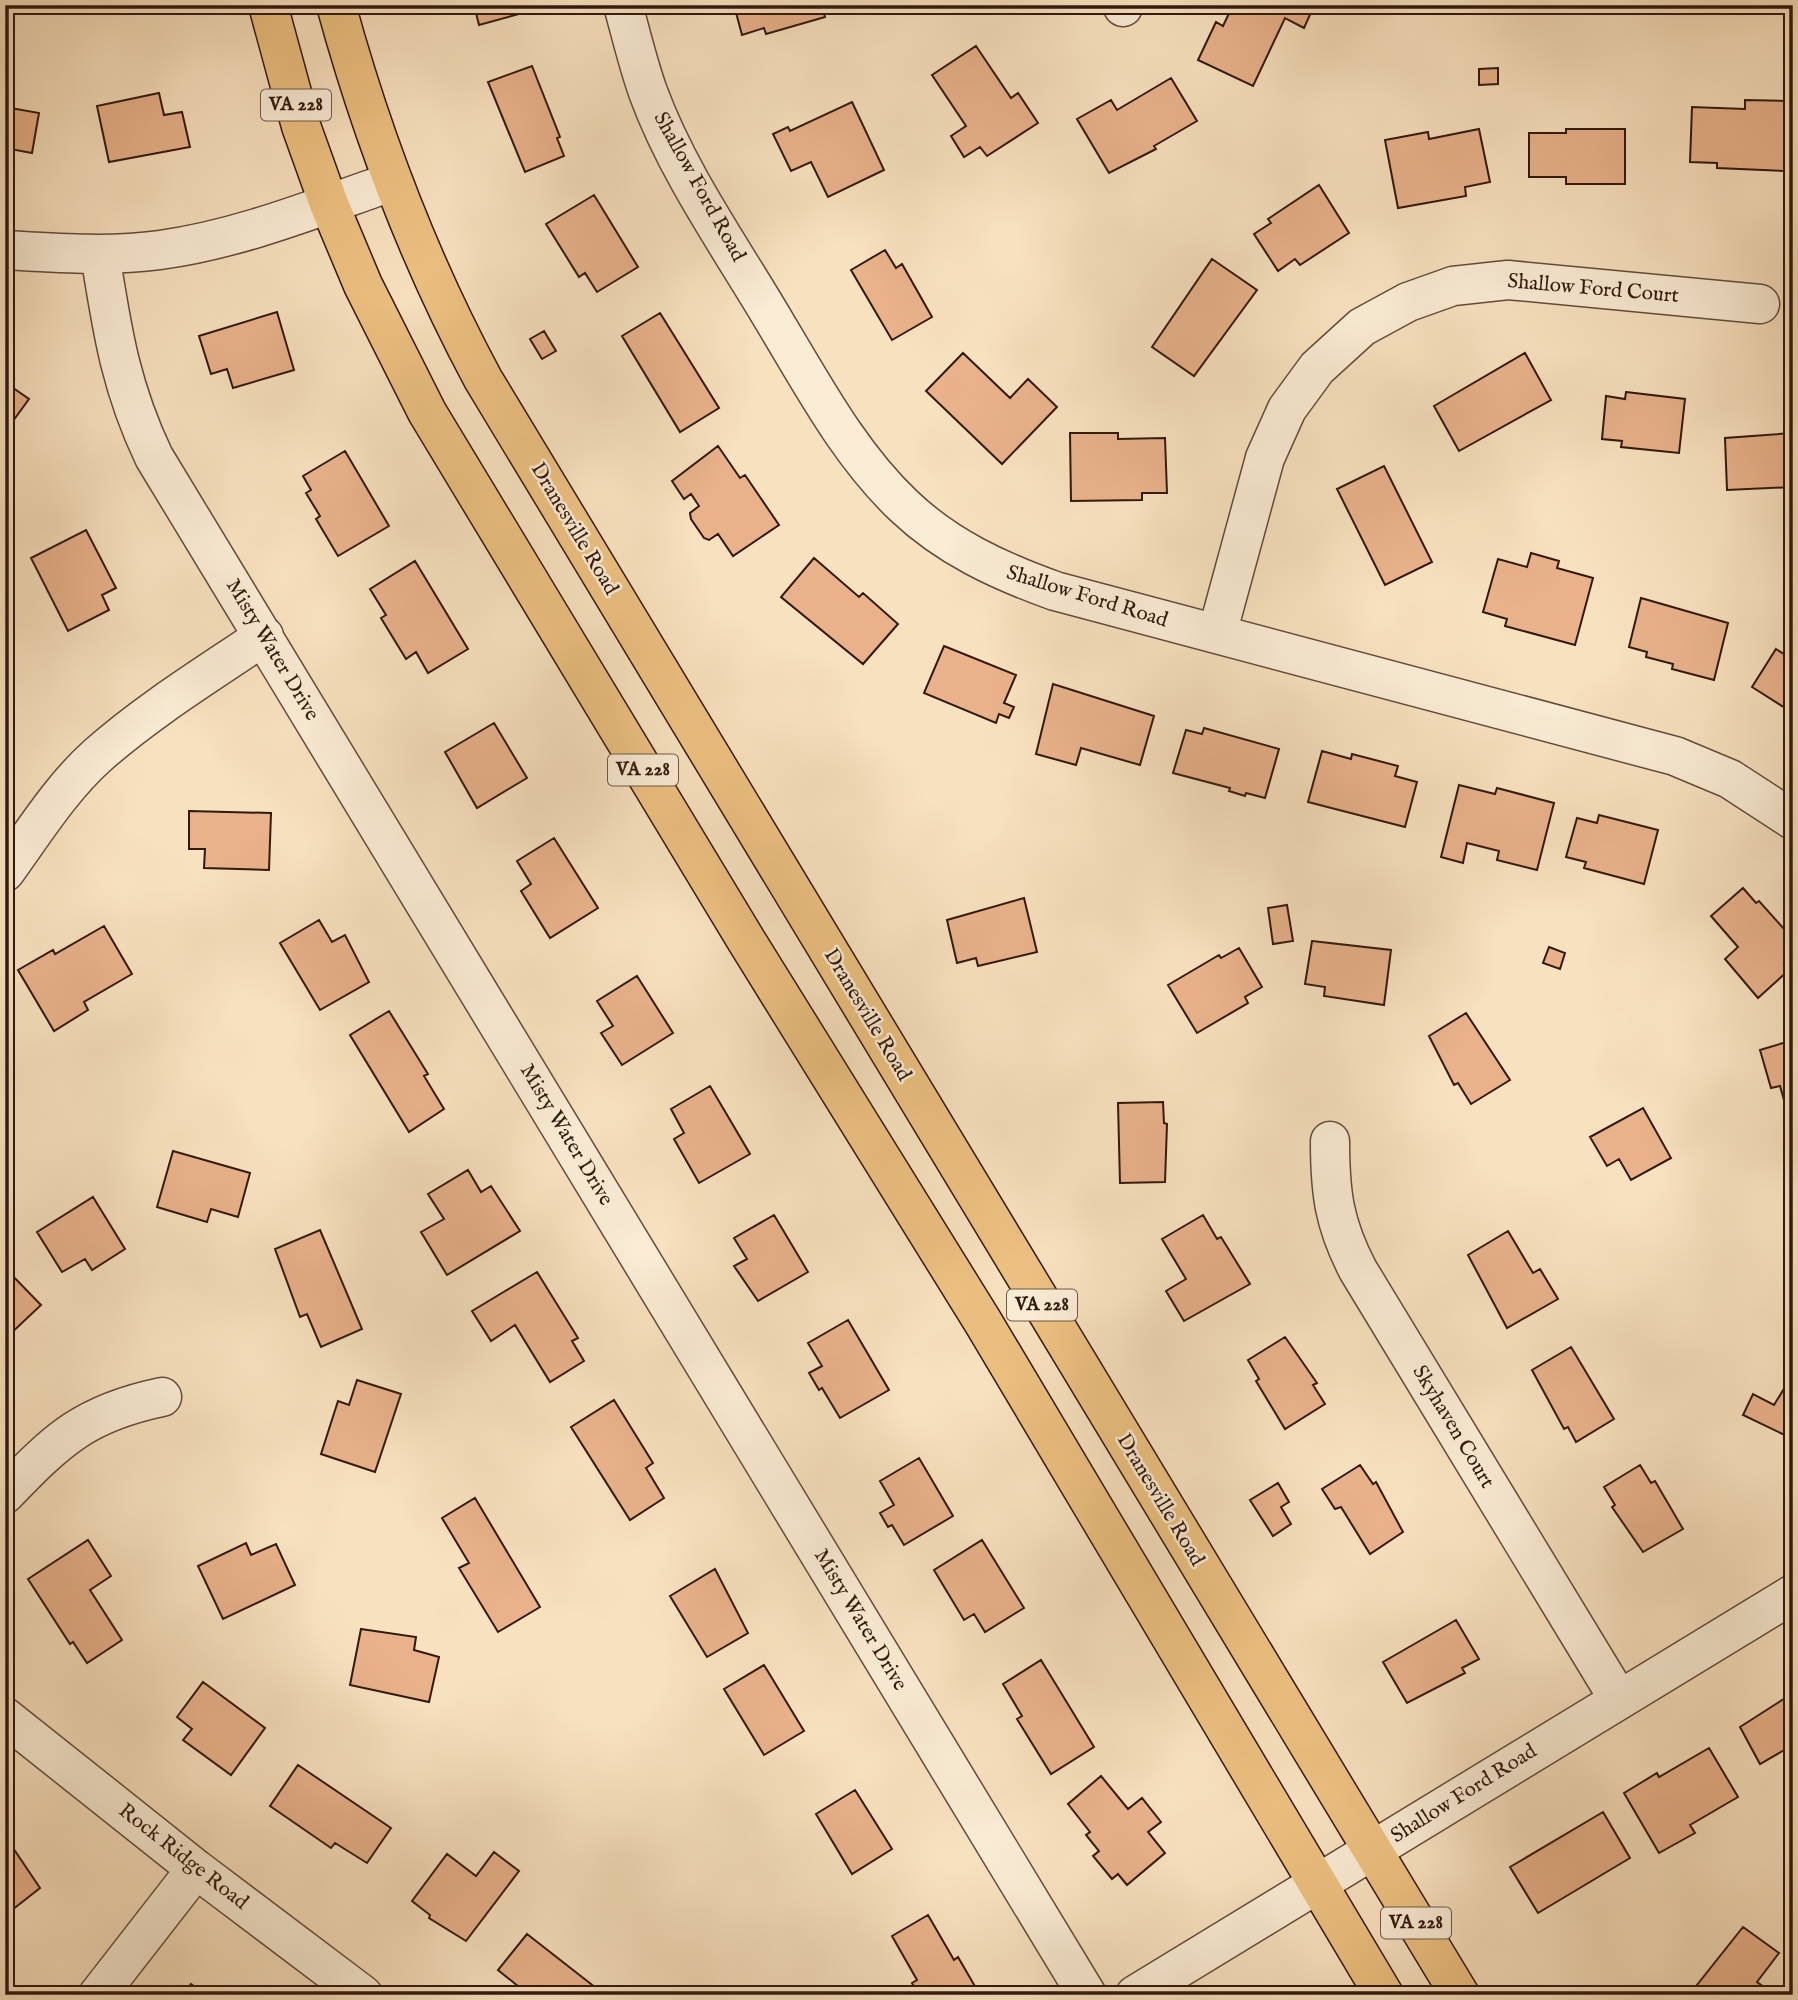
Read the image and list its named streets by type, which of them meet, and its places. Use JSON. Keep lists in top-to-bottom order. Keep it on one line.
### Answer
{"streets":{"main road":["VA 228","Dranesville Road"],"street":["Shallow Ford Road","Shallow Ford Court","Misty Water Drive","Skyhaven Court","Rock Ridge Road"]},"crossings":[["VA 228","Shallow Ford Road"],["Shallow Ford Road","Shallow Ford Court"],["Shallow Ford Road","Dranesville Road"],["Shallow Ford Road","Skyhaven Court"]]}
